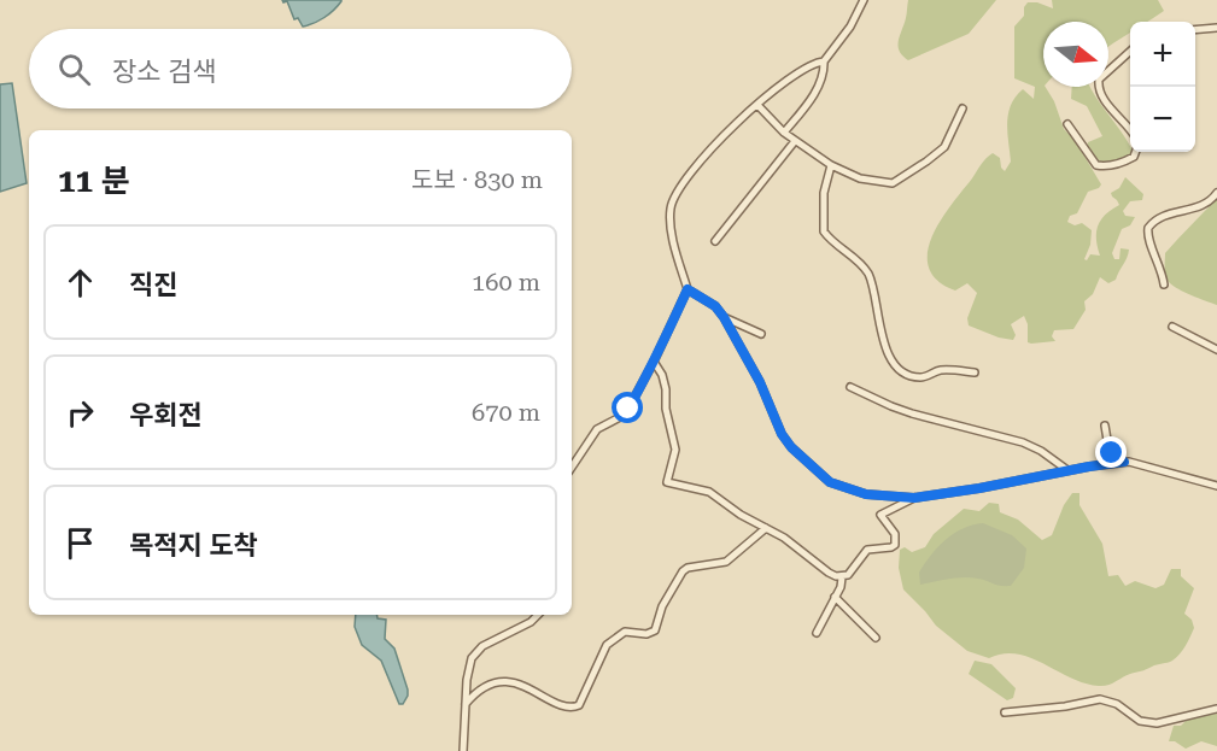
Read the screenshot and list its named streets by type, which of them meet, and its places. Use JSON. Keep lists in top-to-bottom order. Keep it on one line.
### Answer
{"north":"right","page":{"map_buttons":["+","−"],"search":"장소 검색","heading":["11 분","도보 · 830 m"],"list":[["직진","160 m"],["우회전","670 m"],"목적지 도착"]}}
